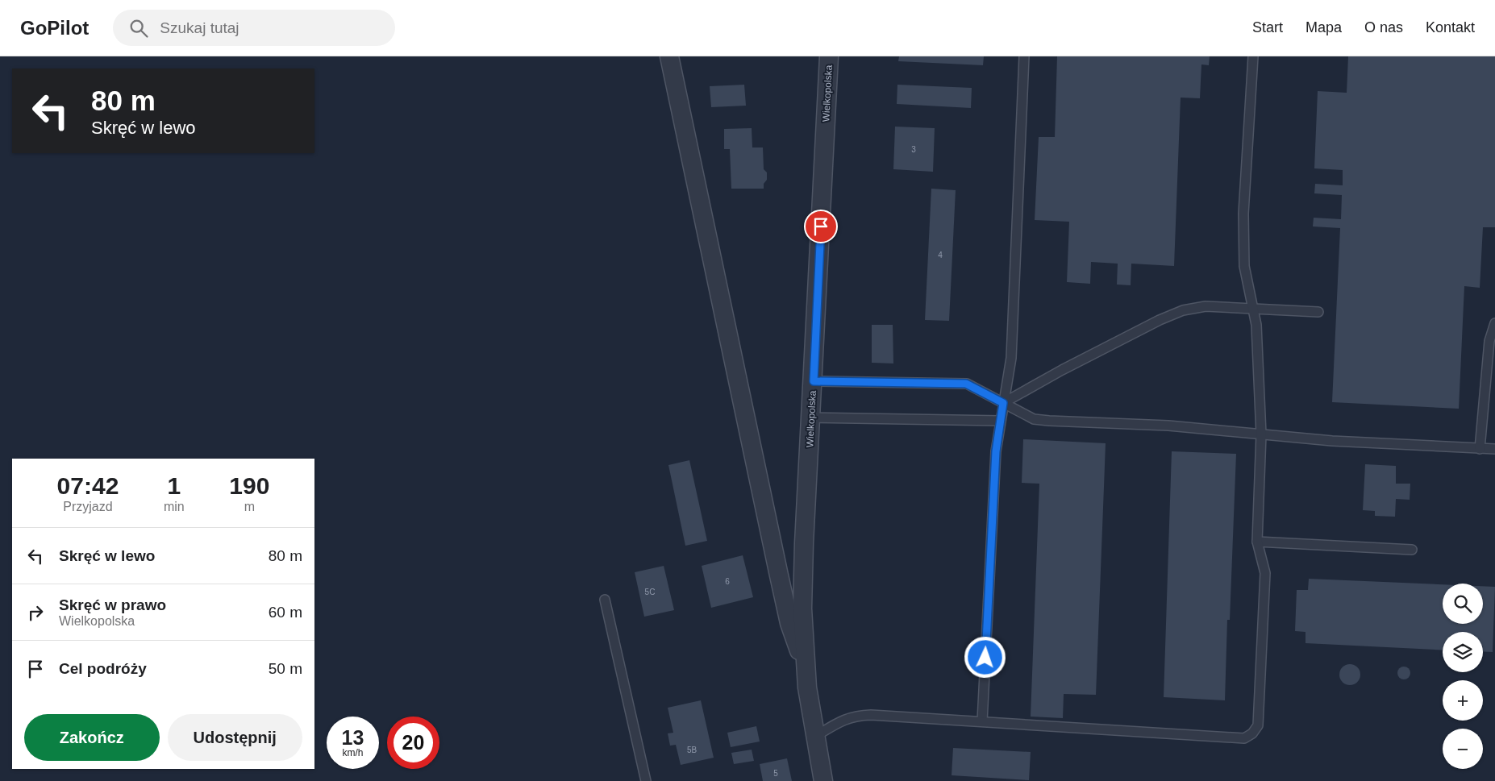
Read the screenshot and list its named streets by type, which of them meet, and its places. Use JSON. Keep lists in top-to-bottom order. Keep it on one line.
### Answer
{"streets":{"street":["Wielkopolska"]},"house_numbers":["3","4","6","5C","5B","5"],"page":{"header":"GoPilot","search":"Szukaj tutaj","nav":["Start","Mapa","O nas","Kontakt"],"turn":["80 m","Skręć w lewo"],"eta":["07:42","Przyjazd","1","min","190","m"],"list":[{"name":"Skręć w lewo","value":"80 m"},{"name":"Skręć w prawo","note":"Wielkopolska","value":"60 m"},{"name":"Cel podróży","value":"50 m"}],"map_buttons":["+","−"],"buttons":["Zakończ","Udostępnij"],"speed":"13 km/h","limit":"20"}}
